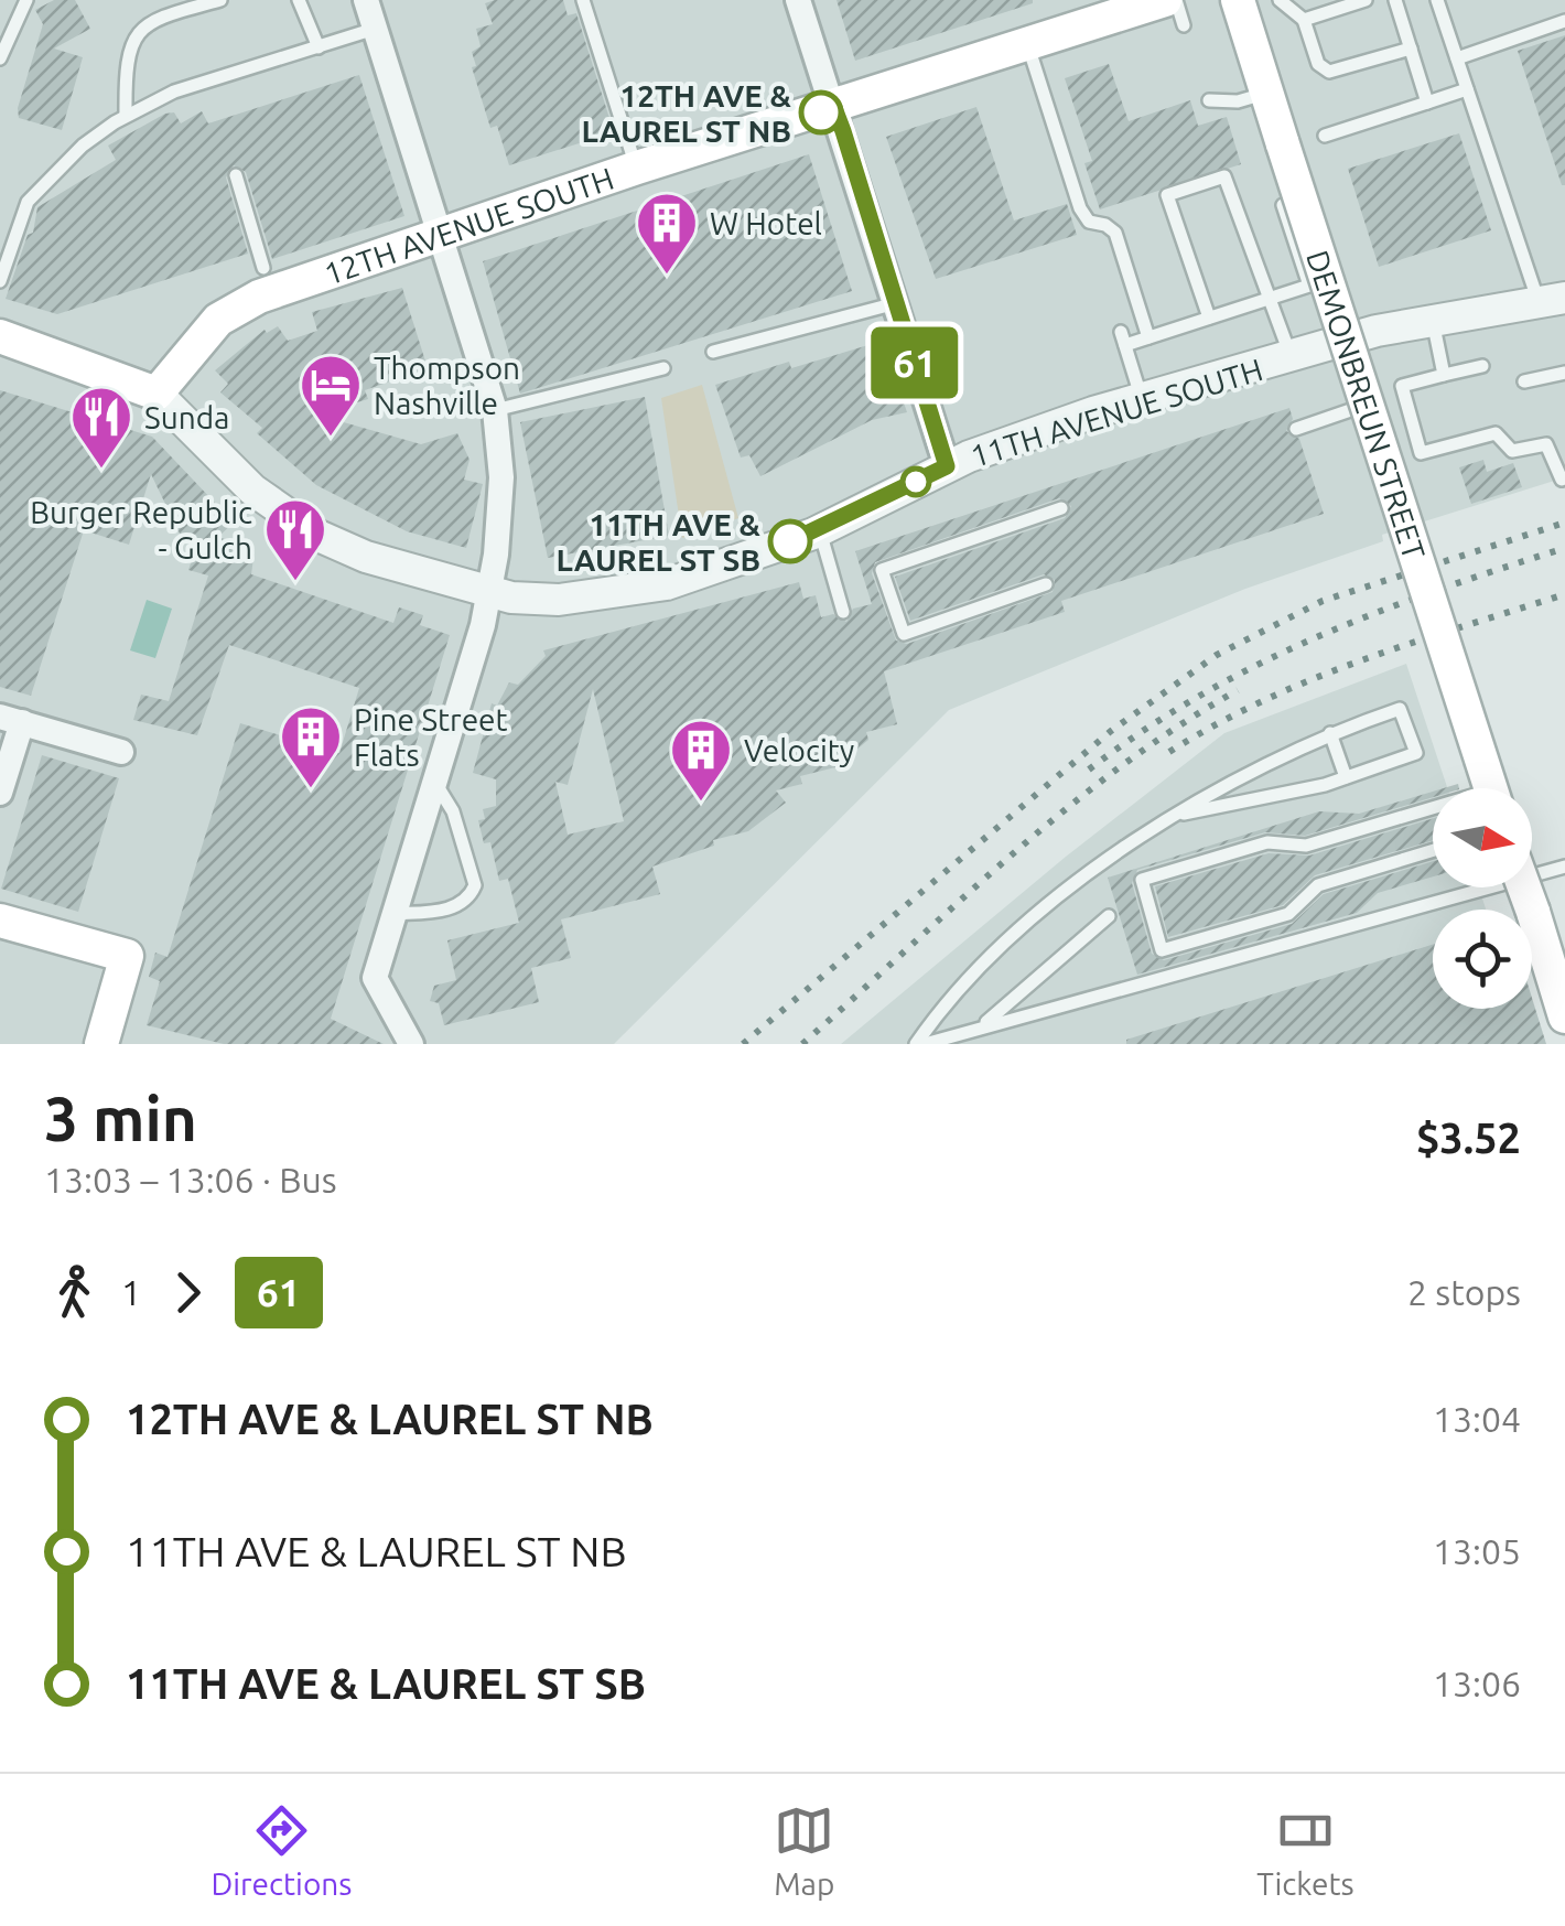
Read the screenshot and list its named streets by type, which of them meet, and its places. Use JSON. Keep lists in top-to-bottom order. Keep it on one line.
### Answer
{"streets":{"main road":["12TH AVENUE SOUTH","DEMONBREUN STREET"],"street":["11TH AVENUE SOUTH"]},"crossings":[["12TH AVENUE SOUTH","11TH AVENUE SOUTH"]],"places":{"other":["12TH AVE & LAUREL ST NB","11TH AVE & LAUREL ST SB"],"building":["W Hotel","Pine Street Flats","Velocity"],"hotel":["Thompson Nashville"],"restaurant":["Sunda","Burger Republic - Gulch"]},"lines":["bus line 61"],"north":"right","page":{"on_map":"61","heading":["3 min","13:03 – 13:06 · Bus","$3.52"],"legs":["1","61","2 stops"],"list":[{"name":"12TH AVE & LAUREL ST NB","value":"13:04"},{"name":"11TH AVE & LAUREL ST NB","value":"13:05"},{"name":"11TH AVE & LAUREL ST SB","value":"13:06"}],"tabs":["Directions","Map","Tickets"]}}
